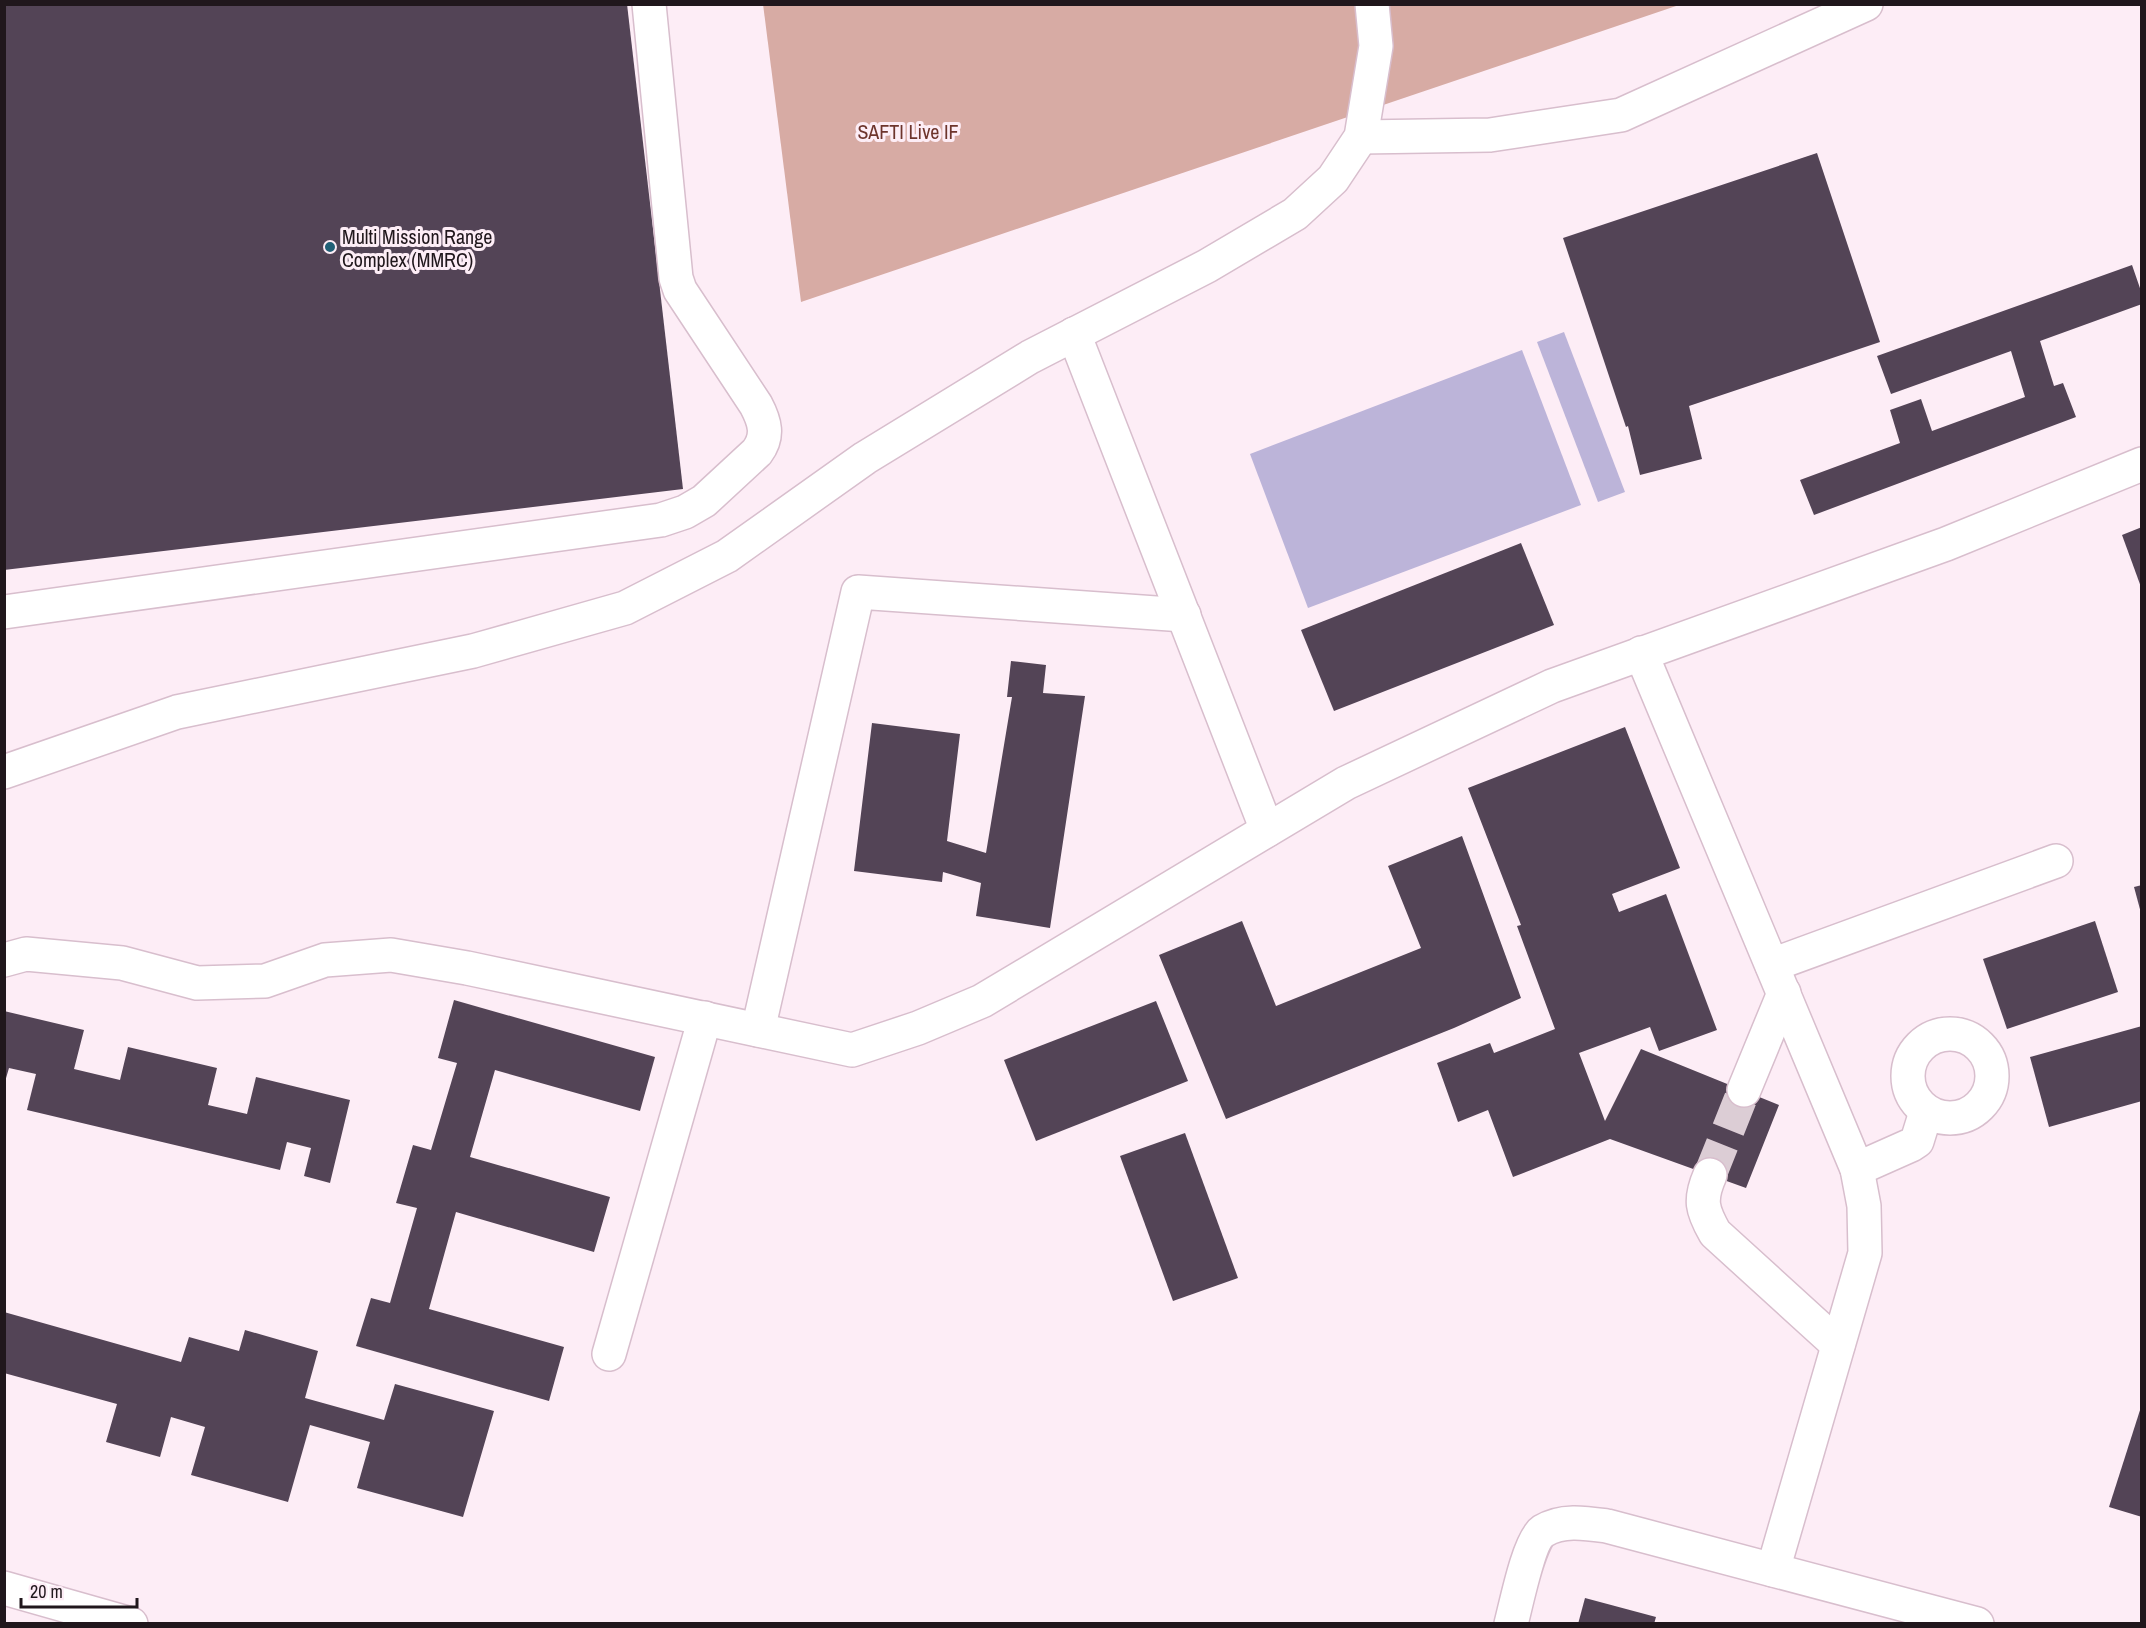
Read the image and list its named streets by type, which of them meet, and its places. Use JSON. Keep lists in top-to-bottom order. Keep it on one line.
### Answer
{"parks":["SAFTI Live IF"],"places":["Multi Mission Range Complex (MMRC)"],"scale_bar":"20 m"}
